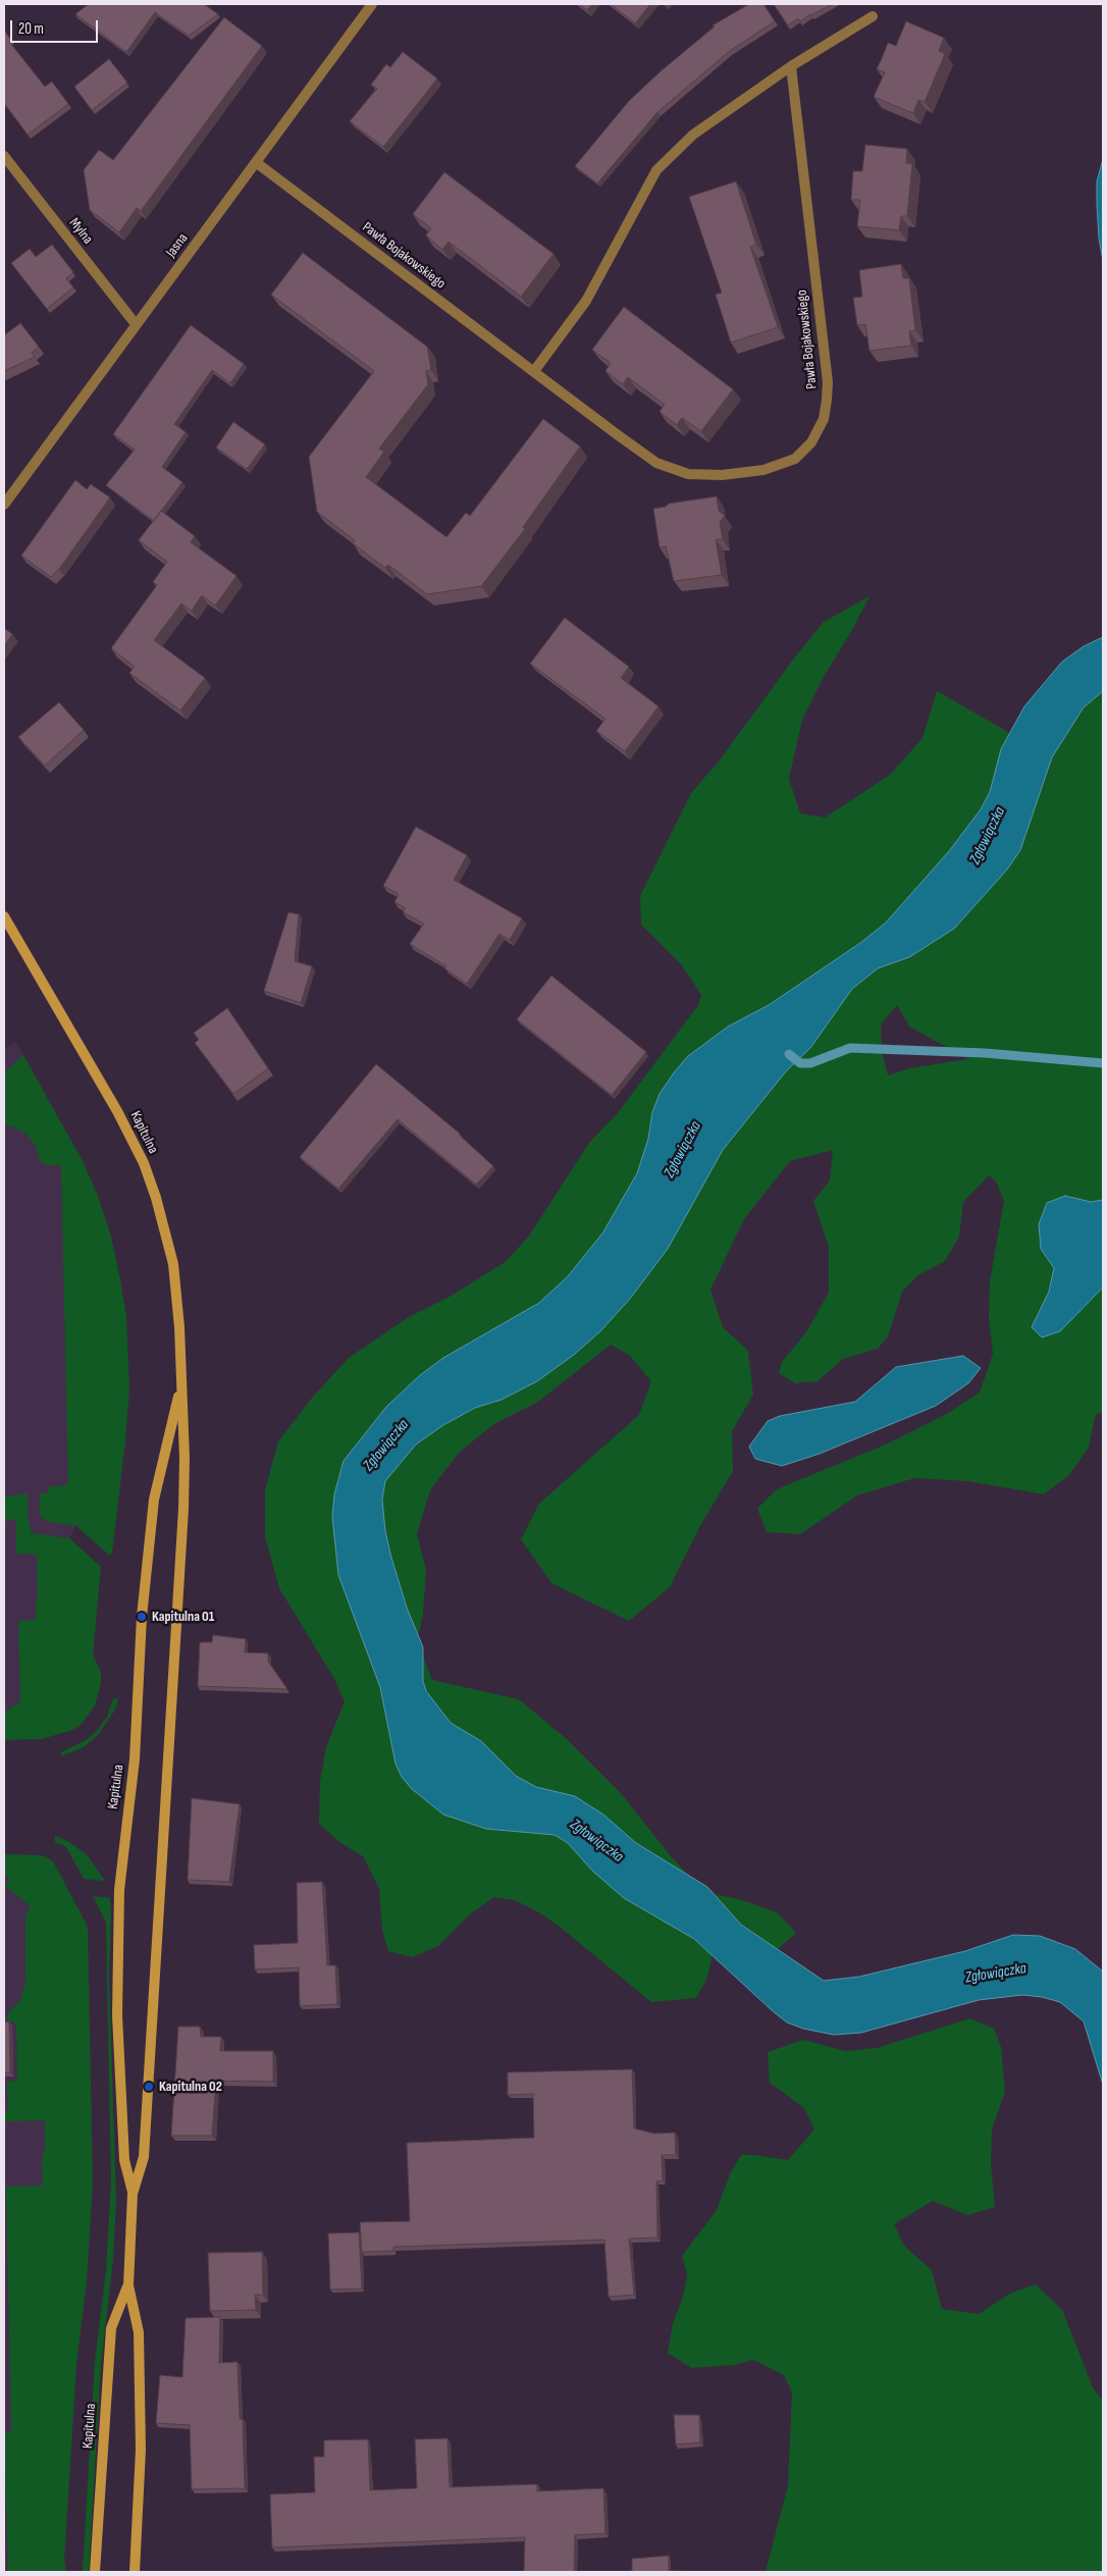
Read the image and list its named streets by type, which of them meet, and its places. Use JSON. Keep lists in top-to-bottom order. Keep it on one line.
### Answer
{"streets":{"street":["Mylna","Jasna","Pawła Bojakowskiego","Kapitulna"]},"crossings":[["Mylna","Jasna"],["Jasna","Pawła Bojakowskiego"]],"water":["Zgłowiączka"],"places":["Kapitulna 01","Kapitulna 02"],"scale_bar":"20 m"}
